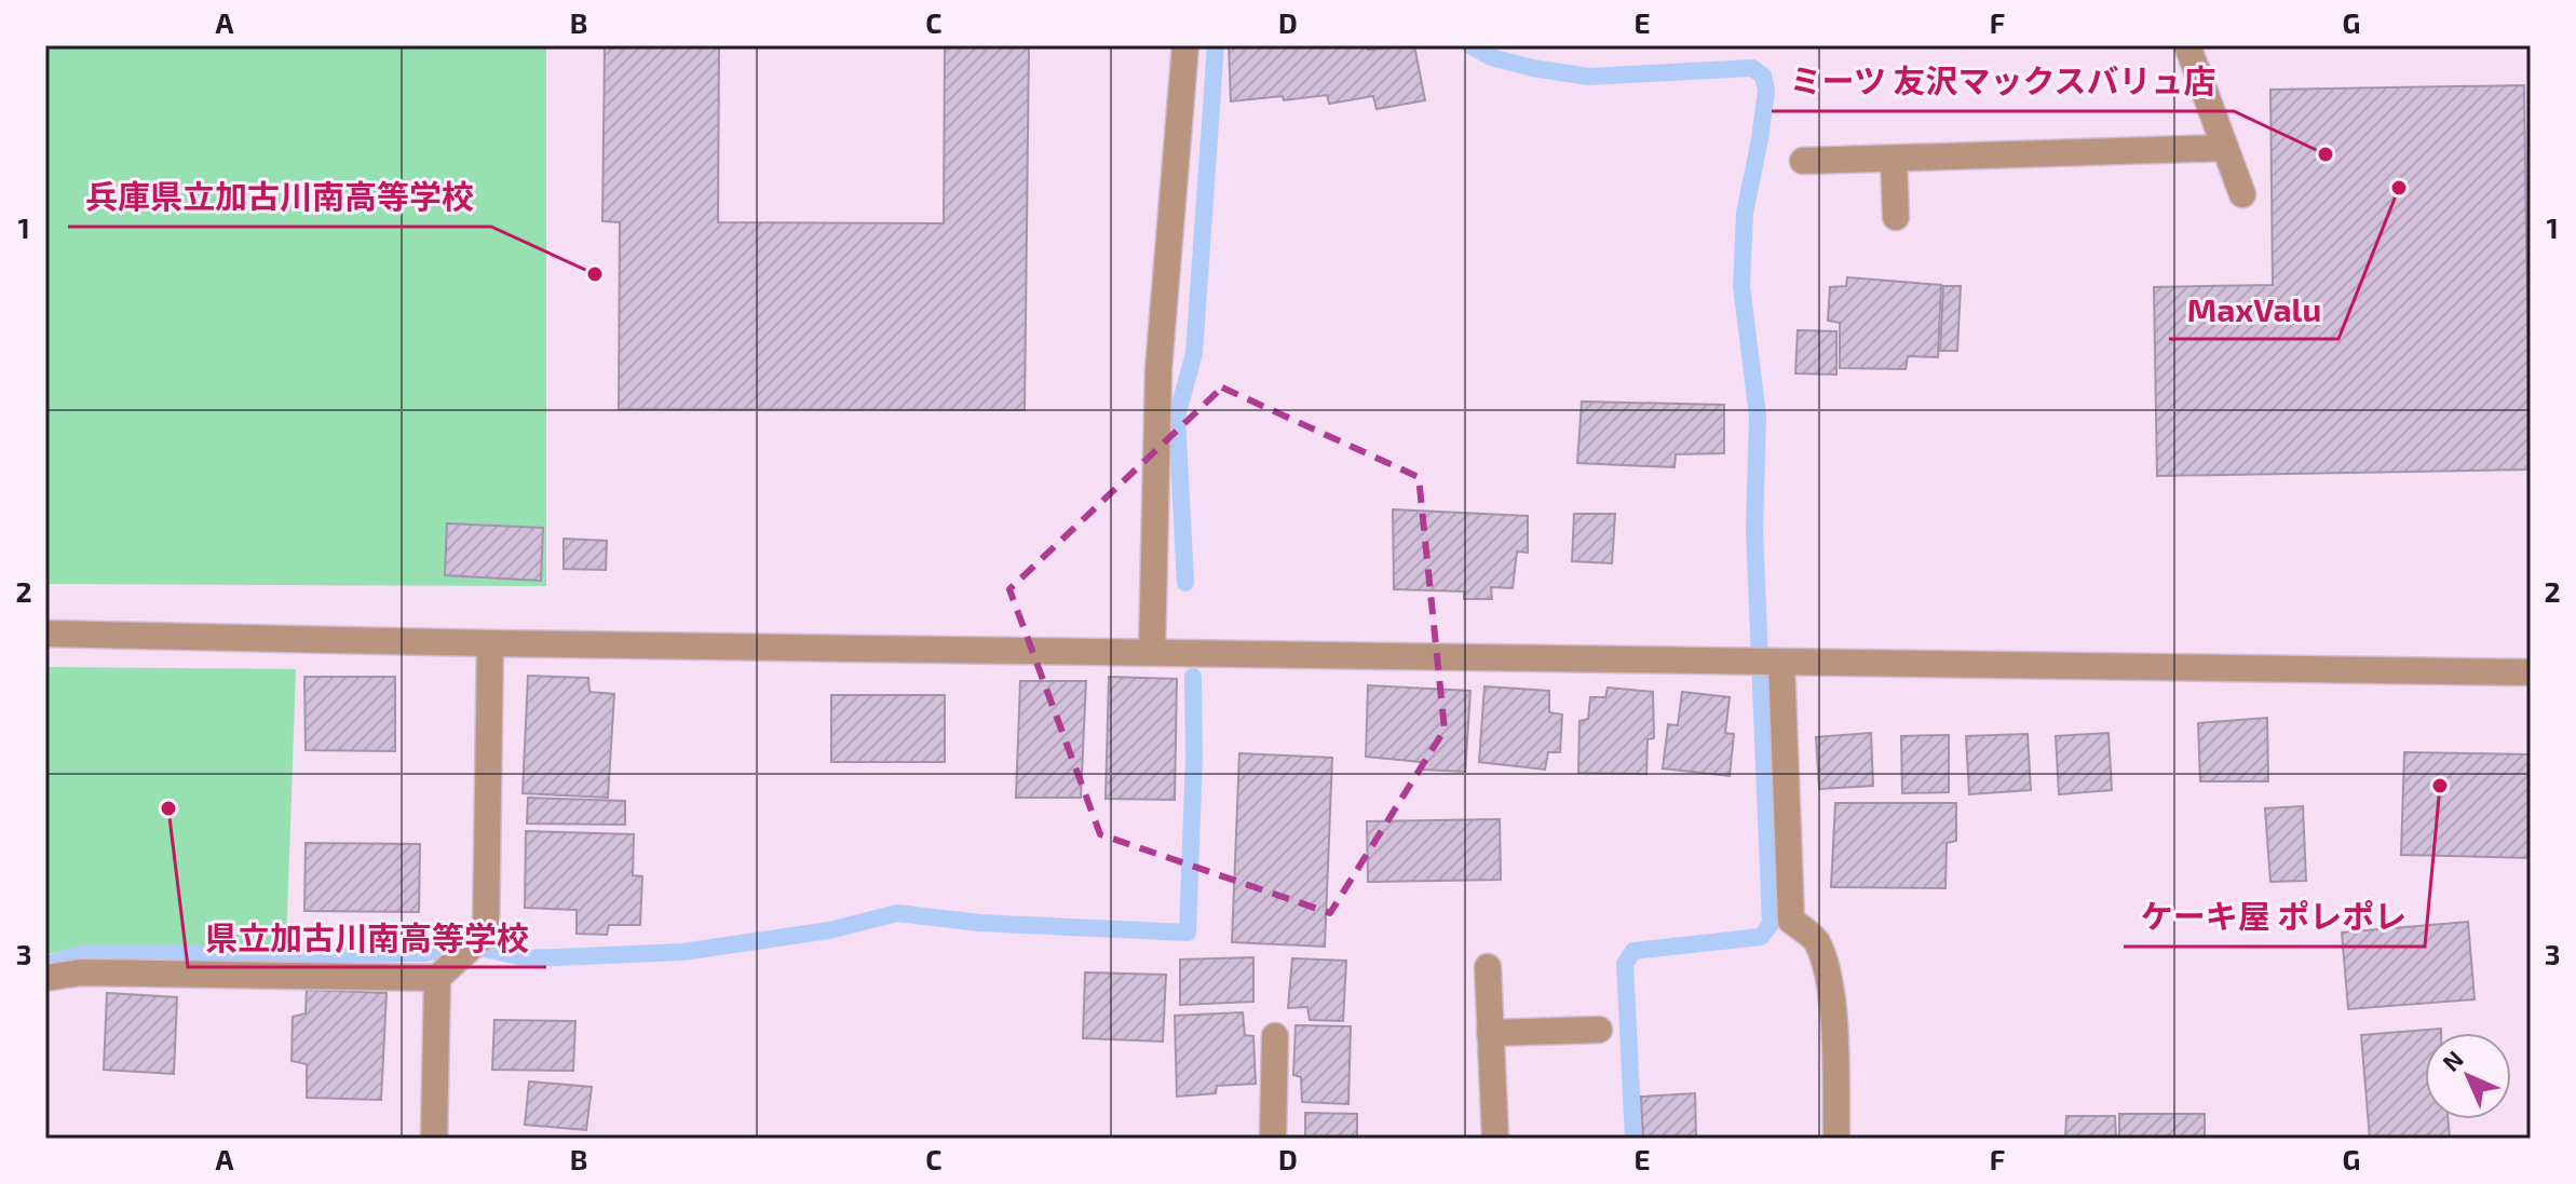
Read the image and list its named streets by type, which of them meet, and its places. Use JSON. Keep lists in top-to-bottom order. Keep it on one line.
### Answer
{"places":["ミーツ 友沢マックスバリュ店","MaxValu","兵庫県立加古川南高等学校","ケーキ屋 ポレポレ","県立加古川南高等学校"],"north":"top left","grid":{"columns":["A","B","C","D","E","F","G"],"rows":["1","2","3"]}}
